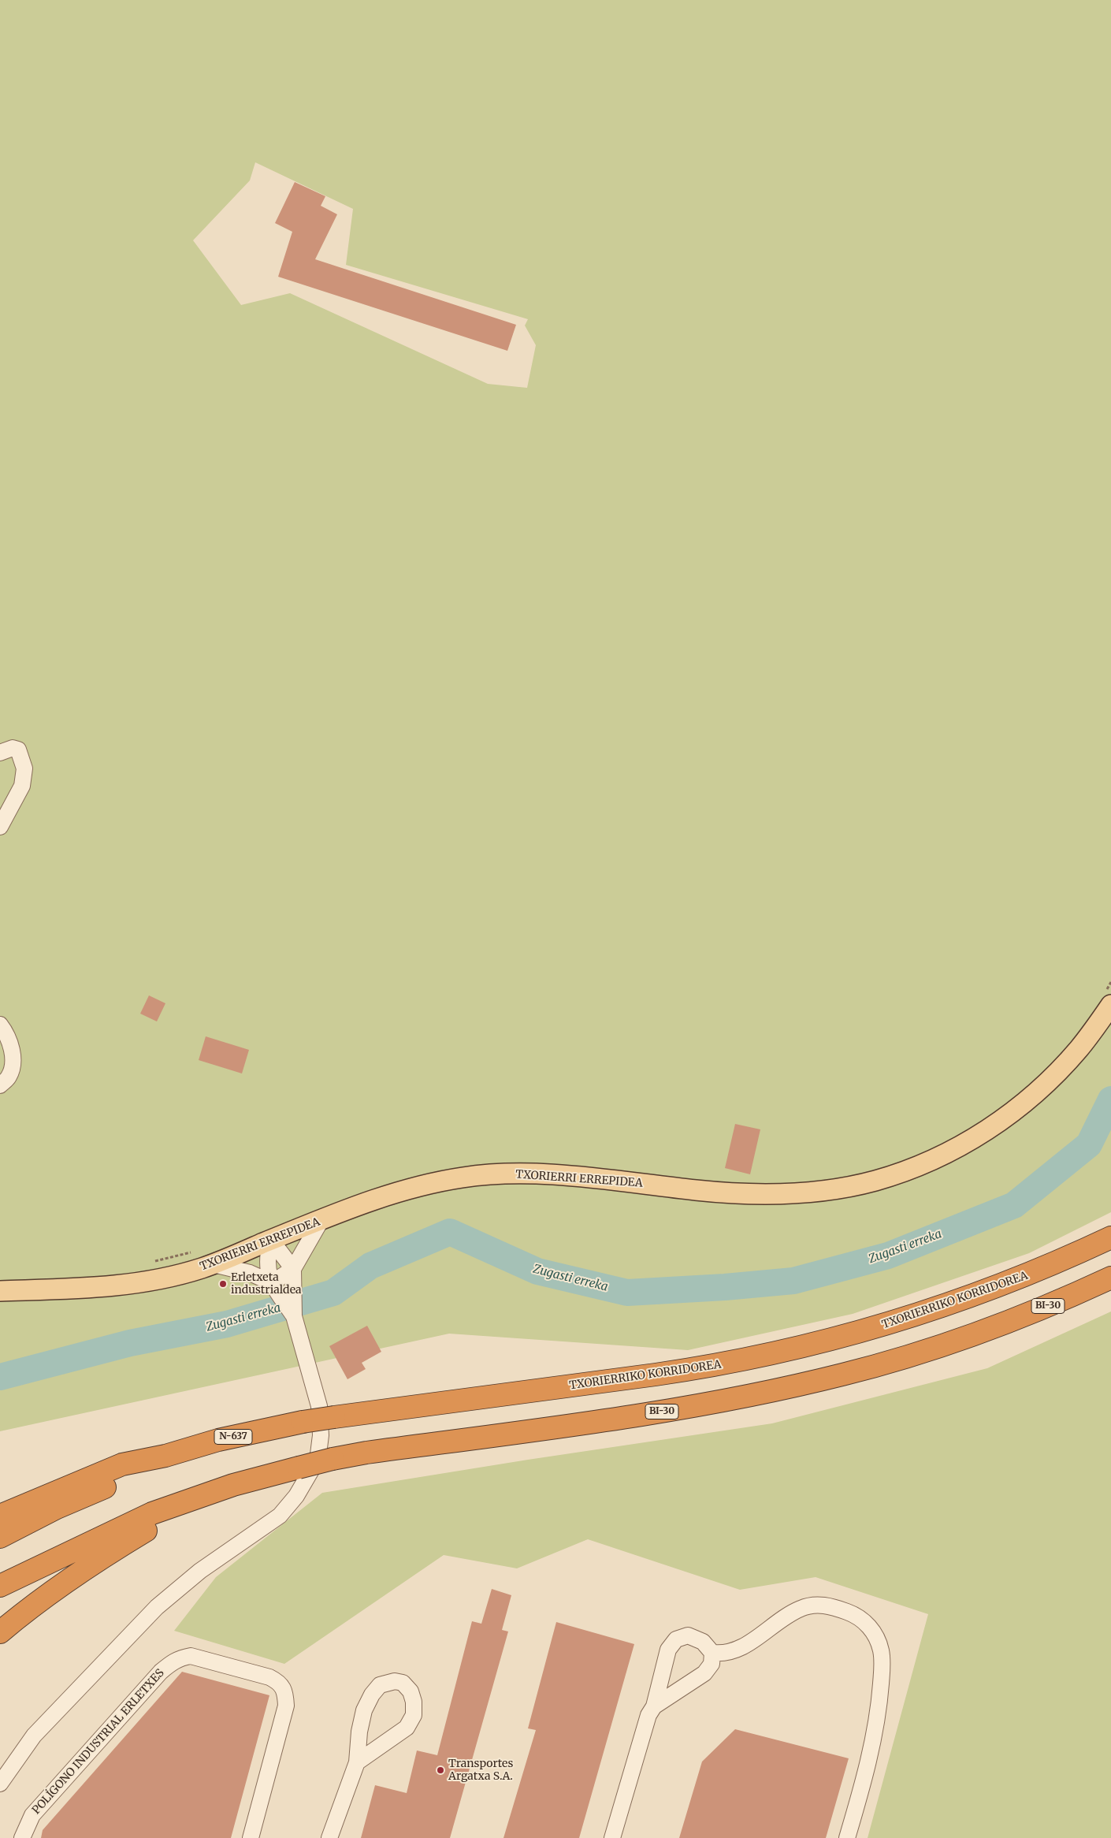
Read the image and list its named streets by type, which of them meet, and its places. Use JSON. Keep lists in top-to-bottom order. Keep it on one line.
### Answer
{"streets":{"highway":["TXORIERRIKO KORRIDOREA","BI-30","N-637"],"main road":["TXORIERRI ERREPIDEA"],"street":["POLÍGONO INDUSTRIAL ERLETXES"]},"water":["Zugasti erreka"],"places":["Erletxeta industrialdea","Transportes Argatxa S.A."]}
